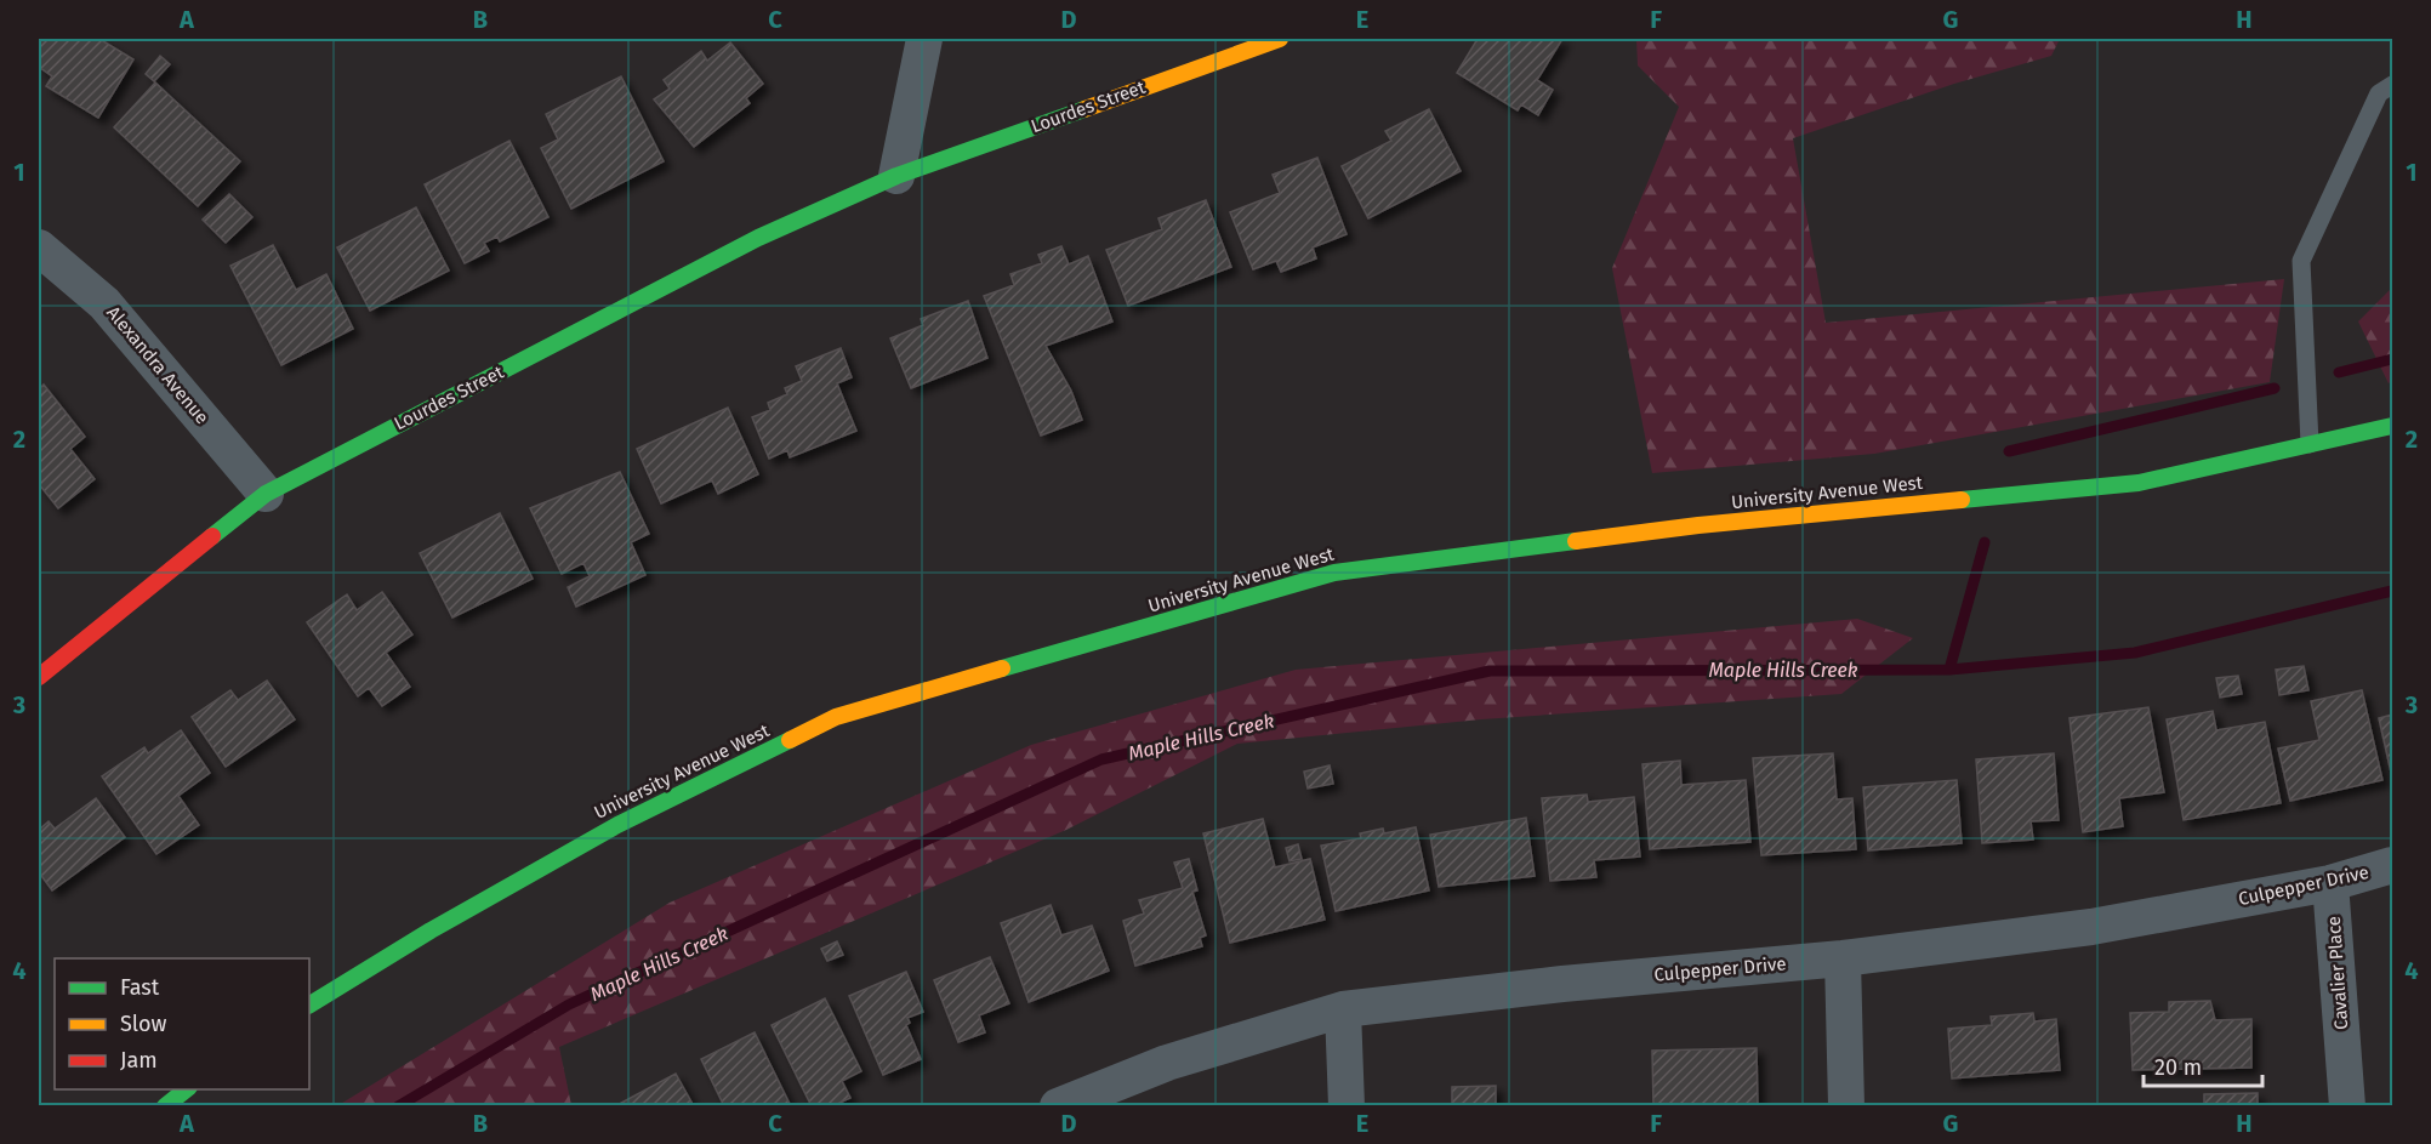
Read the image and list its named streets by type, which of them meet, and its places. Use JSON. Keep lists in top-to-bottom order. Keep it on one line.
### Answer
{"streets":{"main road":["Lourdes Street","University Avenue West"],"street":["Alexandra Avenue","Culpepper Drive","Cavalier Place"]},"crossings":[["Lourdes Street","Alexandra Avenue"],["Culpepper Drive","Cavalier Place"]],"water":["Maple Hills Creek"],"legend":["Fast","Slow","Jam"],"scale_bar":"20 m","grid":{"columns":["A","B","C","D","E","F","G","H"],"rows":["1","2","3","4"]}}
